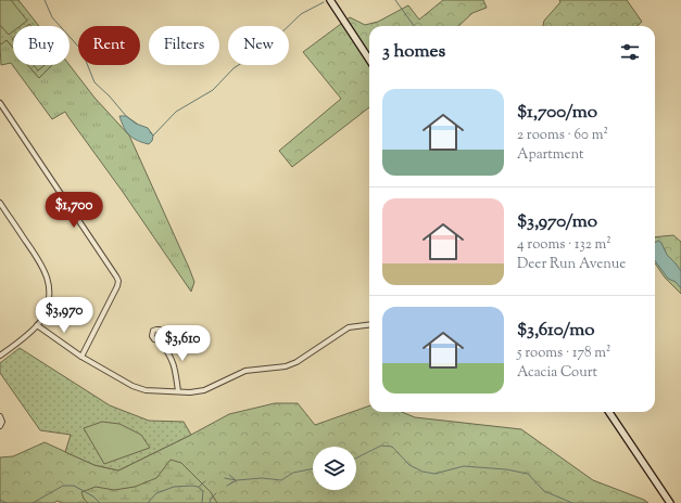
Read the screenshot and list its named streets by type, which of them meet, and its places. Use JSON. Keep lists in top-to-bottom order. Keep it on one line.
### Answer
{"page":{"chip":["Buy","Rent","Filters","New"],"heading":"3 homes","list":[{"name":"$1,700/mo","note":"2 rooms · 60 m² · Apartment"},{"name":"$3,970/mo","note":"4 rooms · 132 m² · Deer Run Avenue"},{"name":"$3,610/mo","note":"5 rooms · 178 m² · Acacia Court"}],"price":["$1,700","$3,970","$3,610"]}}
